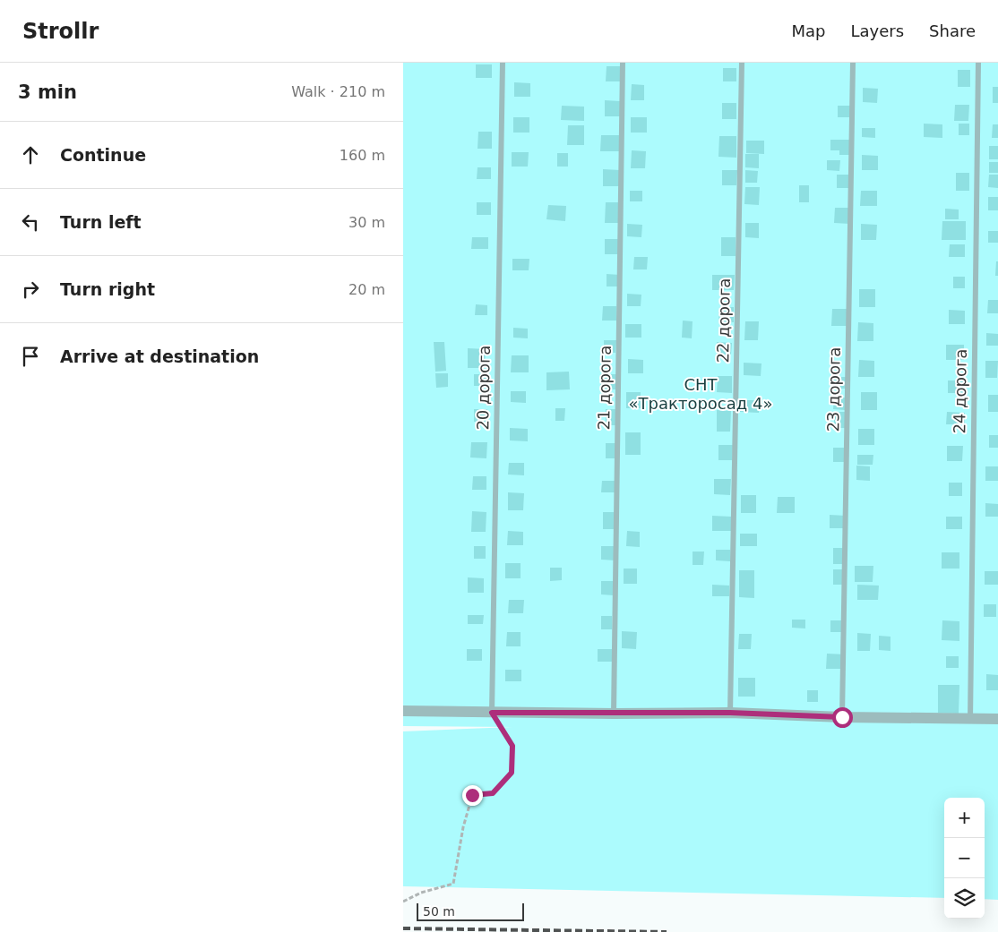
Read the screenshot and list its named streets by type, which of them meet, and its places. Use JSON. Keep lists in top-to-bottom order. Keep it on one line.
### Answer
{"streets":{"lane":["22 дорога","20 дорога","21 дорога","23 дорога","24 дорога"]},"parks":["СНТ «Тракторосад 4»"],"scale_bar":"50 m","page":{"header":"Strollr","nav":["Map","Layers","Share"],"heading":["3 min","Walk · 210 m"],"list":[["Continue","160 m"],["Turn left","30 m"],["Turn right","20 m"],"Arrive at destination"],"map_buttons":["+","−"],"scale":"50 m"}}
